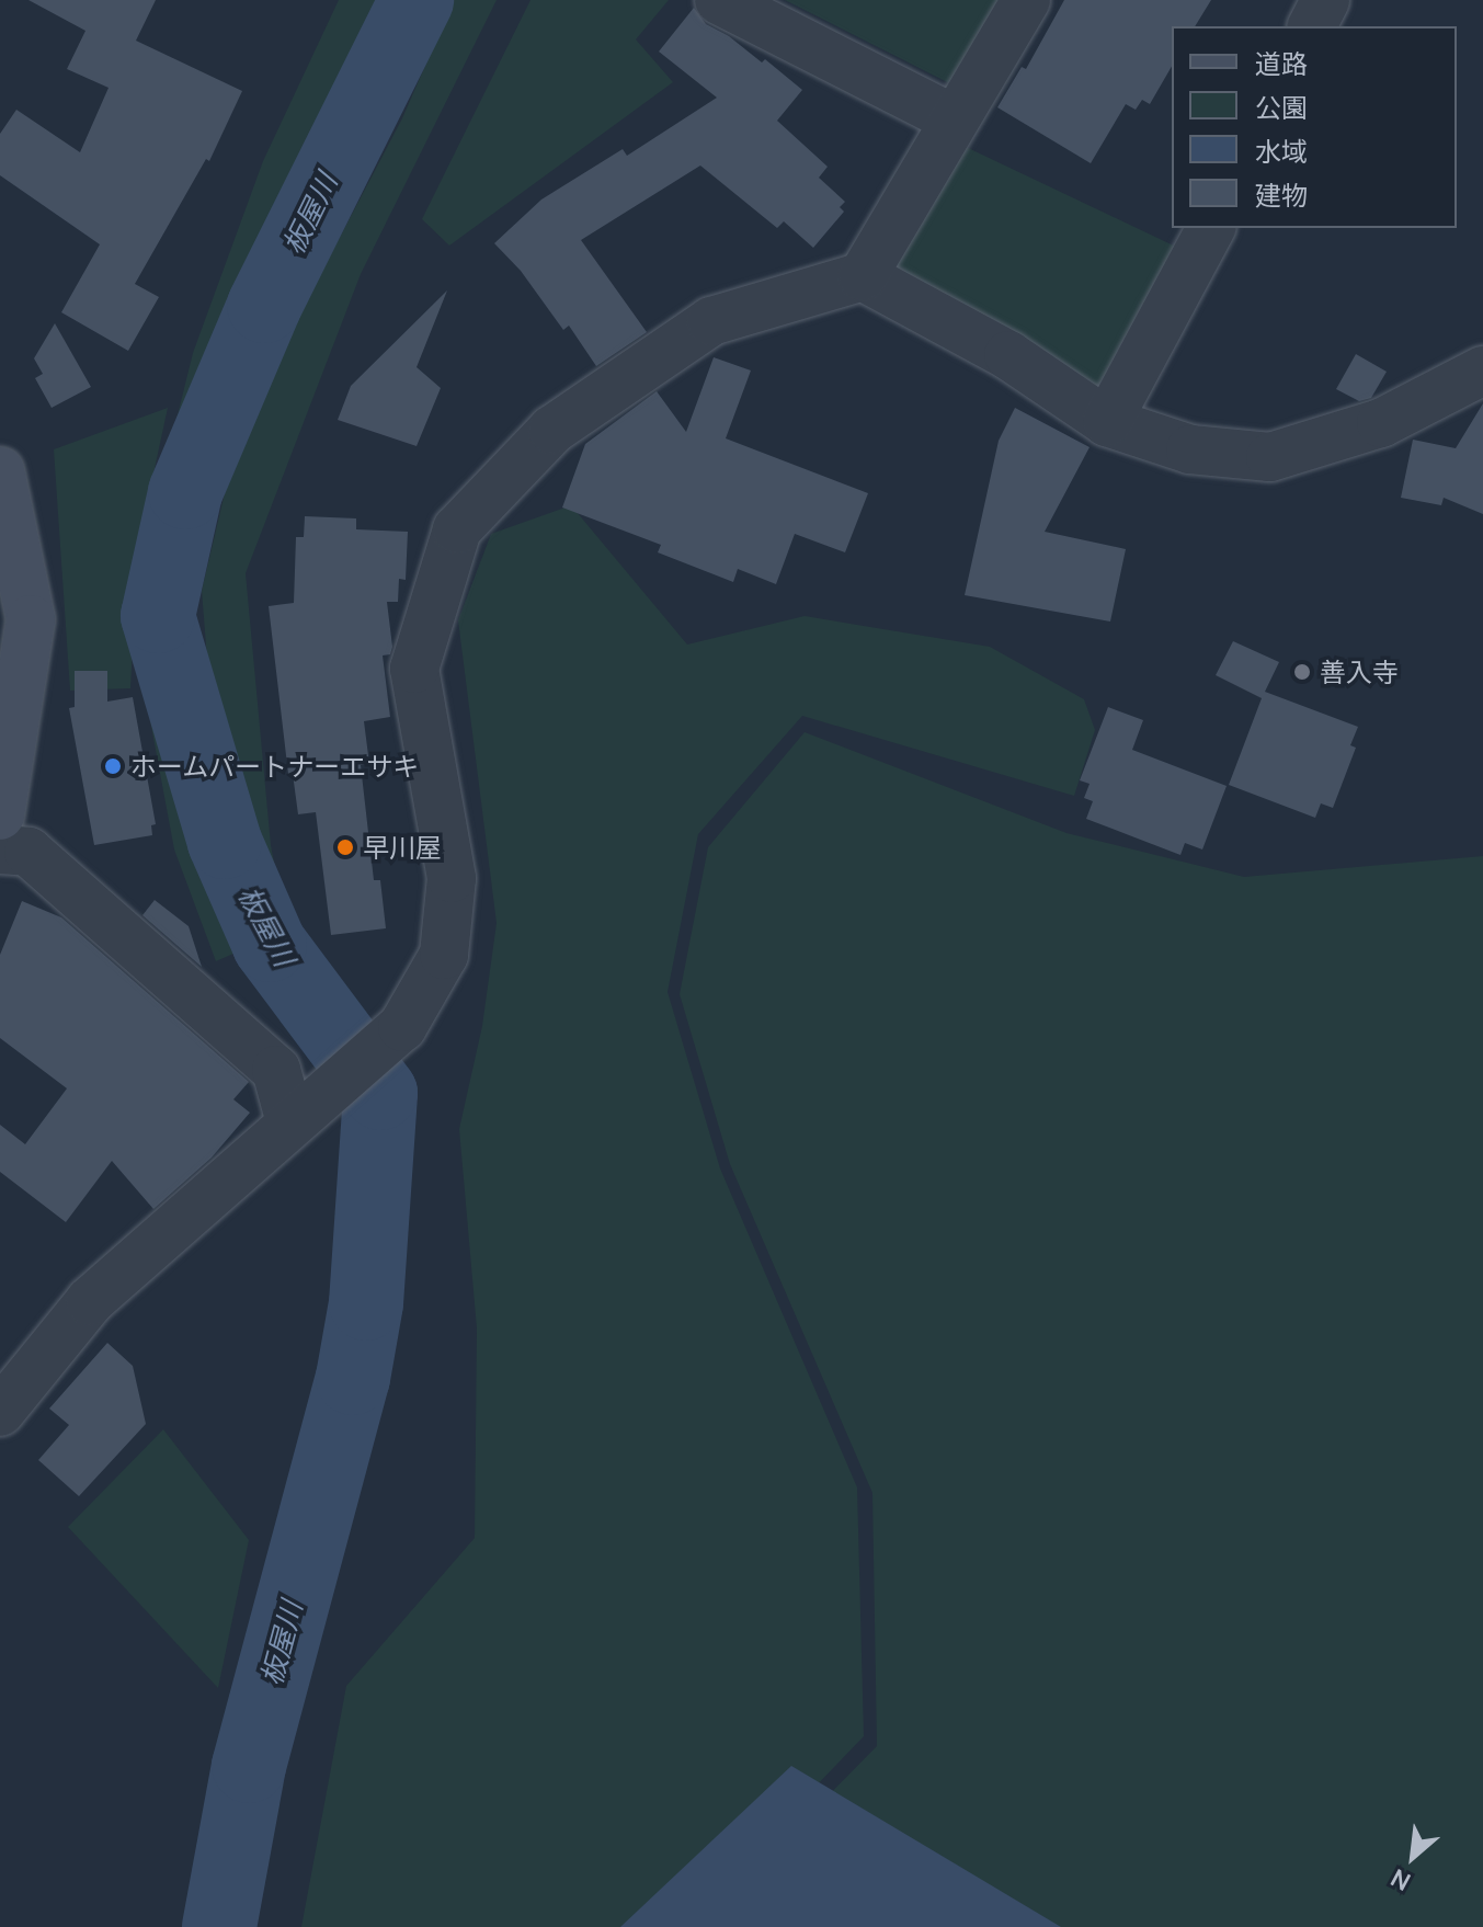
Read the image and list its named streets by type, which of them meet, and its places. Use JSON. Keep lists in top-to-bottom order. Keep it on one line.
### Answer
{"water":["板屋川"],"places":["善入寺","ホームパートナーエサキ","早川屋"],"legend":["道路","公園","水域","建物"],"north":"bottom left"}
